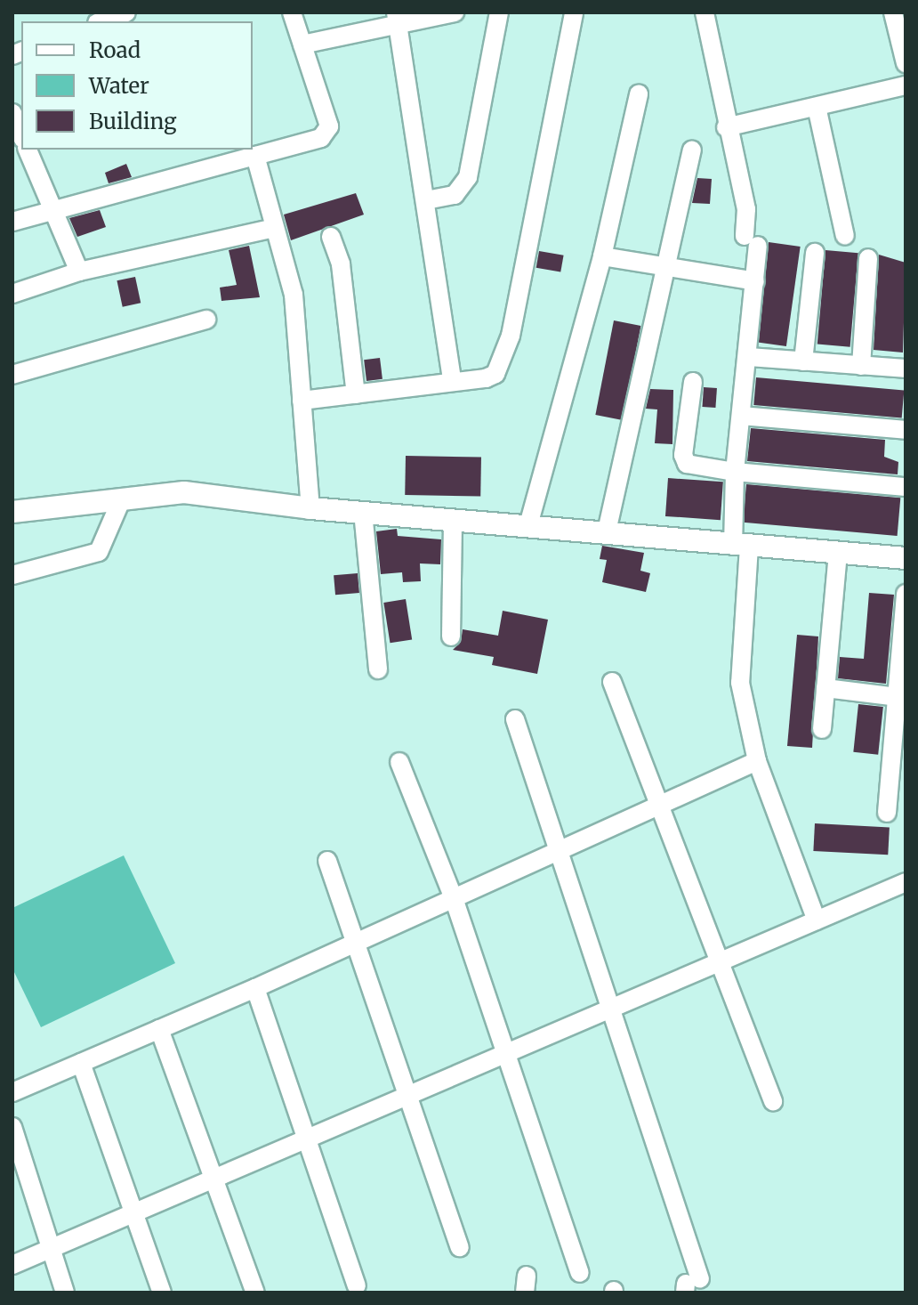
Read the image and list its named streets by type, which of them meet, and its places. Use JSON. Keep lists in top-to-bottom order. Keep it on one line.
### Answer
{"legend":["Road","Water","Building"]}
